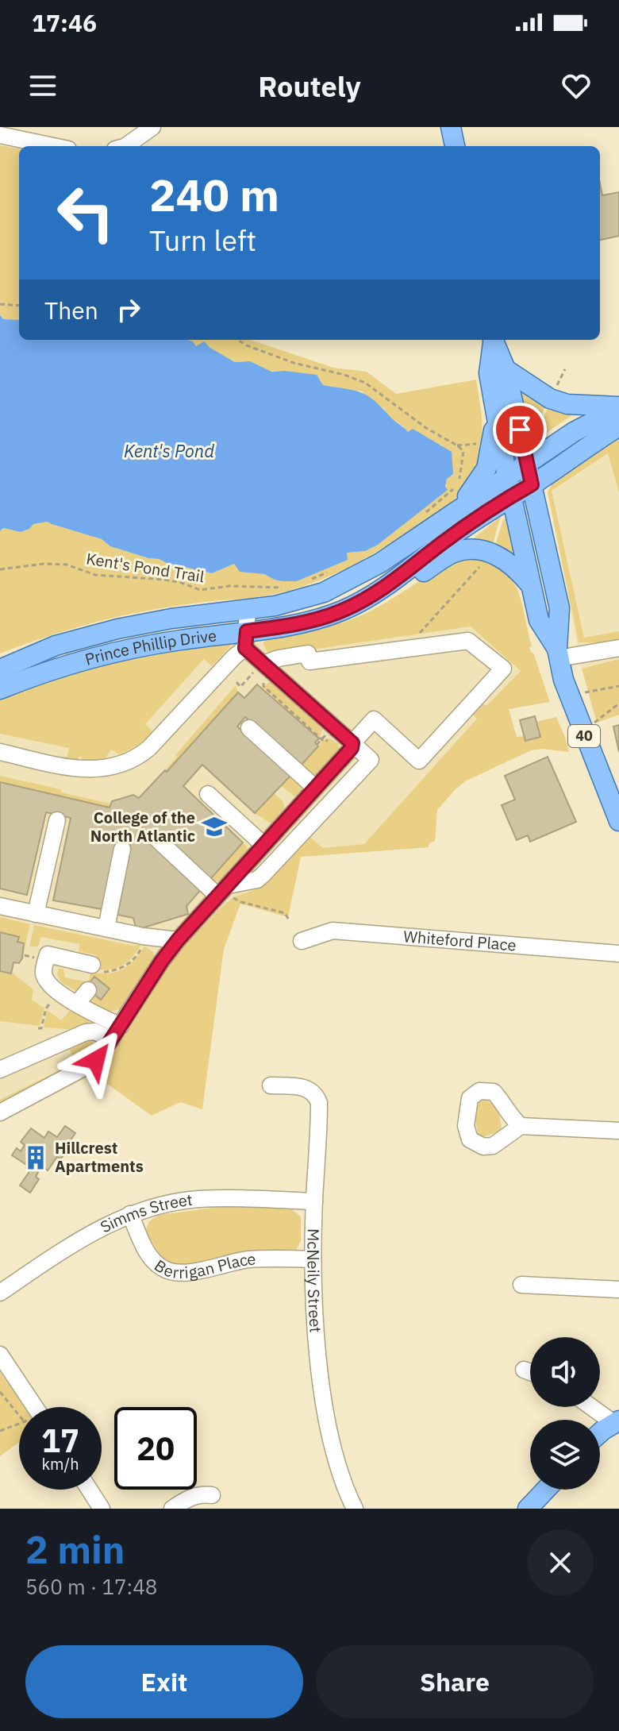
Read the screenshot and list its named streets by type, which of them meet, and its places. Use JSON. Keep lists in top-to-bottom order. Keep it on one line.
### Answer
{"streets":{"main road":["Prince Phillip Drive","40"],"street":["Whiteford Place","Simms Street","Berrigan Place","McNeily Street"],"path":["Kent's Pond Trail"]},"crossings":[["Prince Phillip Drive","40"],["Simms Street","Berrigan Place"],["Simms Street","McNeily Street"],["Berrigan Place","McNeily Street"]],"water":["Kent's Pond"],"places":{"school or university":["College of the North Atlantic"],"building":["Hillcrest Apartments"]},"page":{"status":"17:46","header":"Routely","turn":["240 m","Turn left"],"then":"Then","speed":"17 km/h","limit":"20","heading":["2 min","560 m · 17:48"],"buttons":["Exit","Share"]}}
